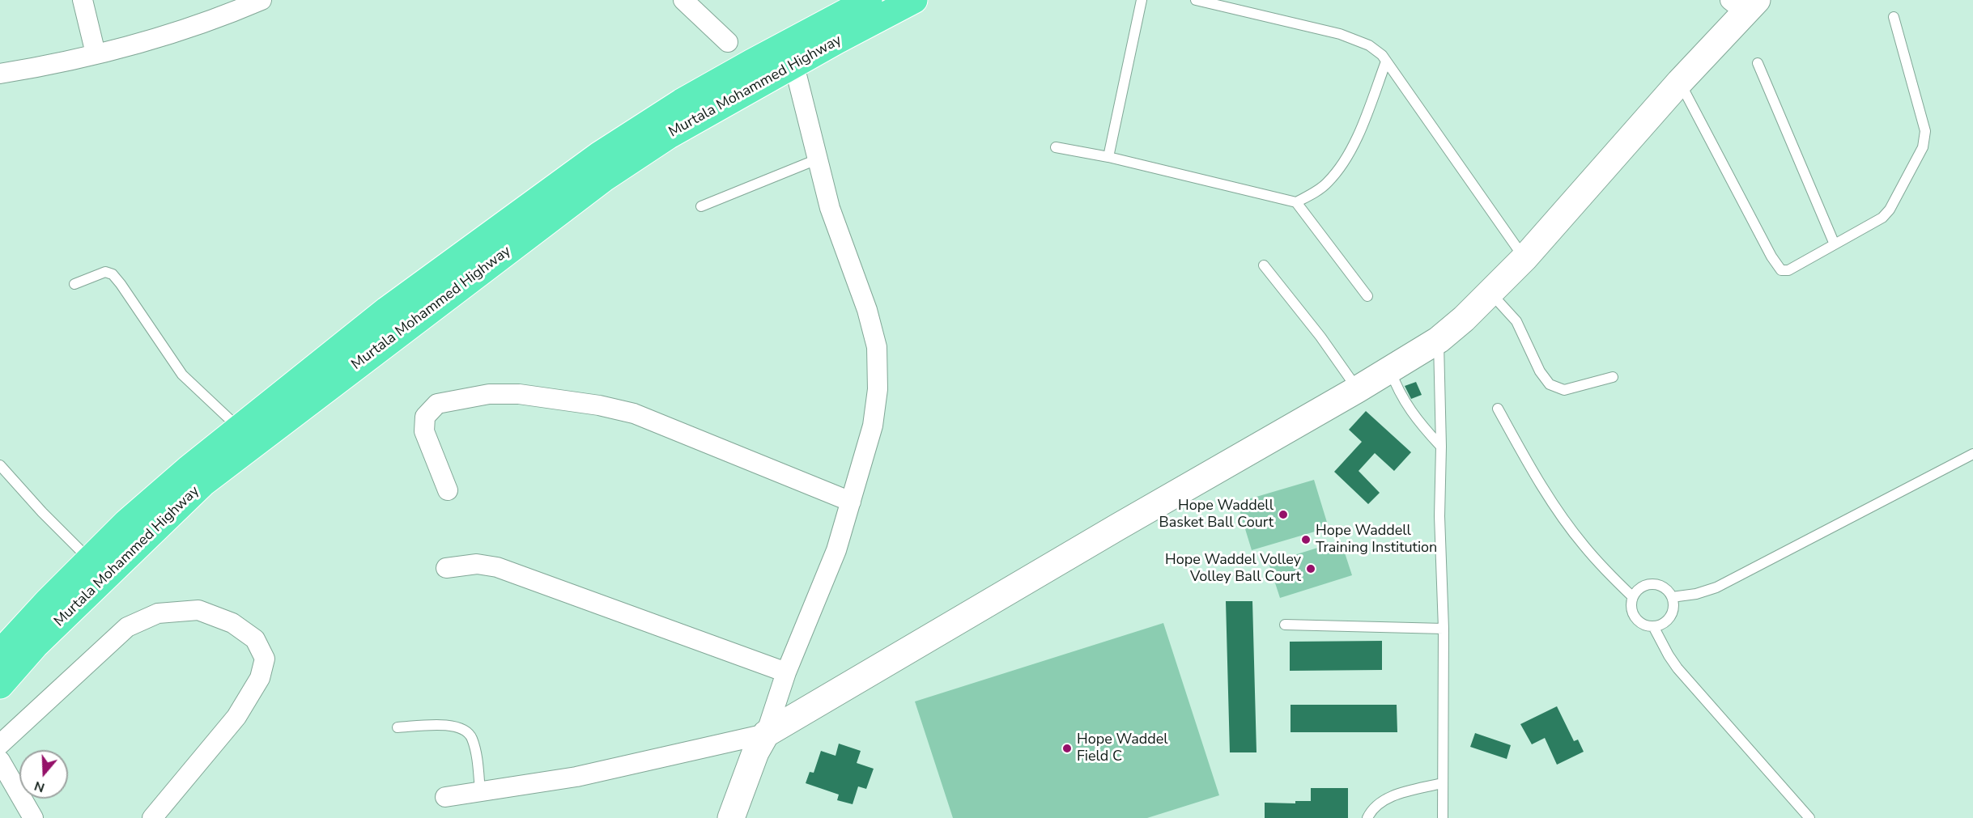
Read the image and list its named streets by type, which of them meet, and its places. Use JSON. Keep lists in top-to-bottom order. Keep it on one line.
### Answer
{"streets":{"highway":["Murtala Mohammed Highway"]},"places":["Hope Waddell Basket Ball Court","Hope Waddell Training Institution","Hope Waddel Volley Volley Ball Court","Hope Waddel Field C"],"north":"bottom"}
